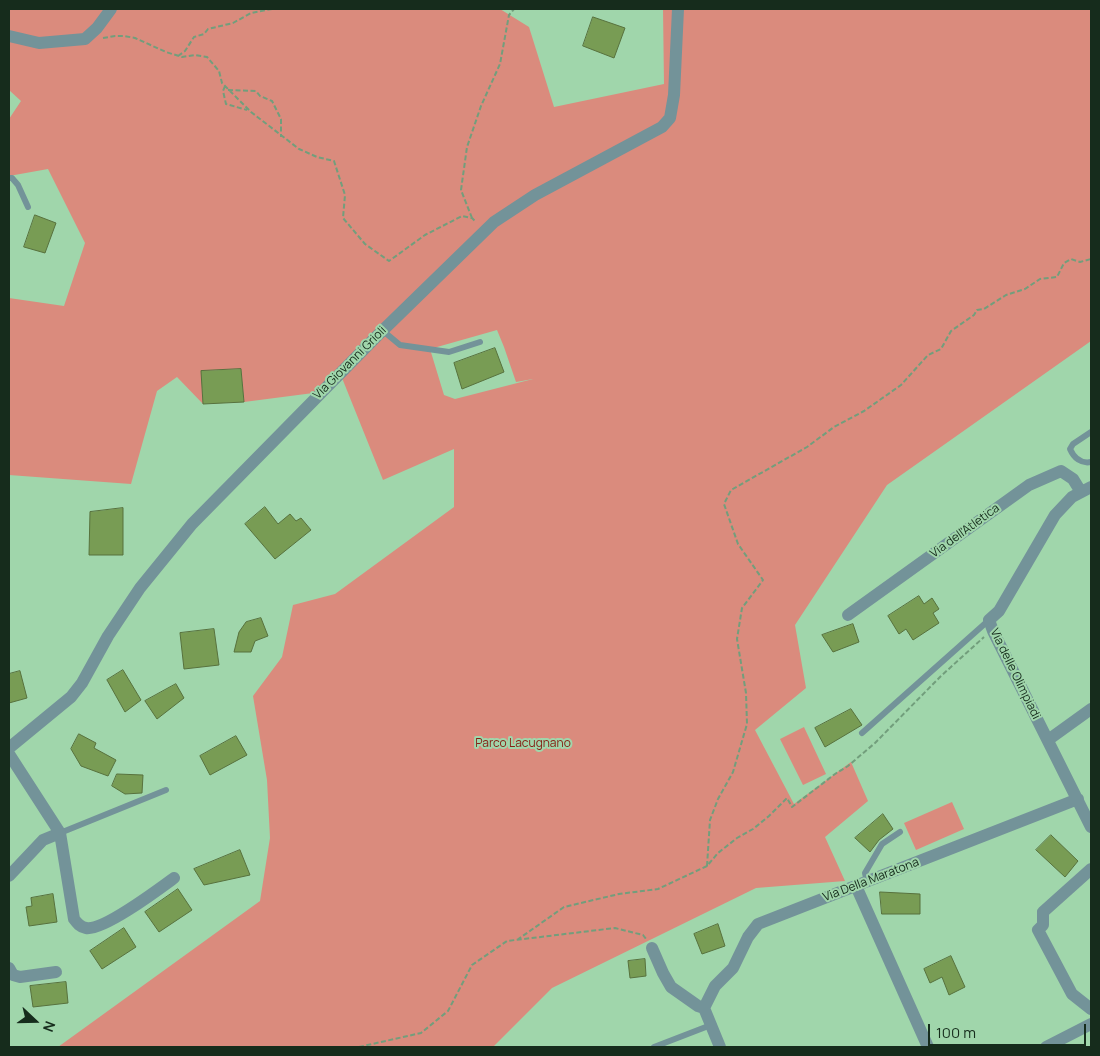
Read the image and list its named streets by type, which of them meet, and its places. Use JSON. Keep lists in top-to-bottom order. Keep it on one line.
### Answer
{"streets":{"street":["Via Giovanni Grioli","Via dell'Atletica","Via delle Olimpiadi","Via Della Maratona"]},"crossings":[["Via dell'Atletica","Via delle Olimpiadi"],["Via delle Olimpiadi","Via Della Maratona"]],"parks":["Parco Lacugnano"],"scale_bar":"100 m","north":"right"}
